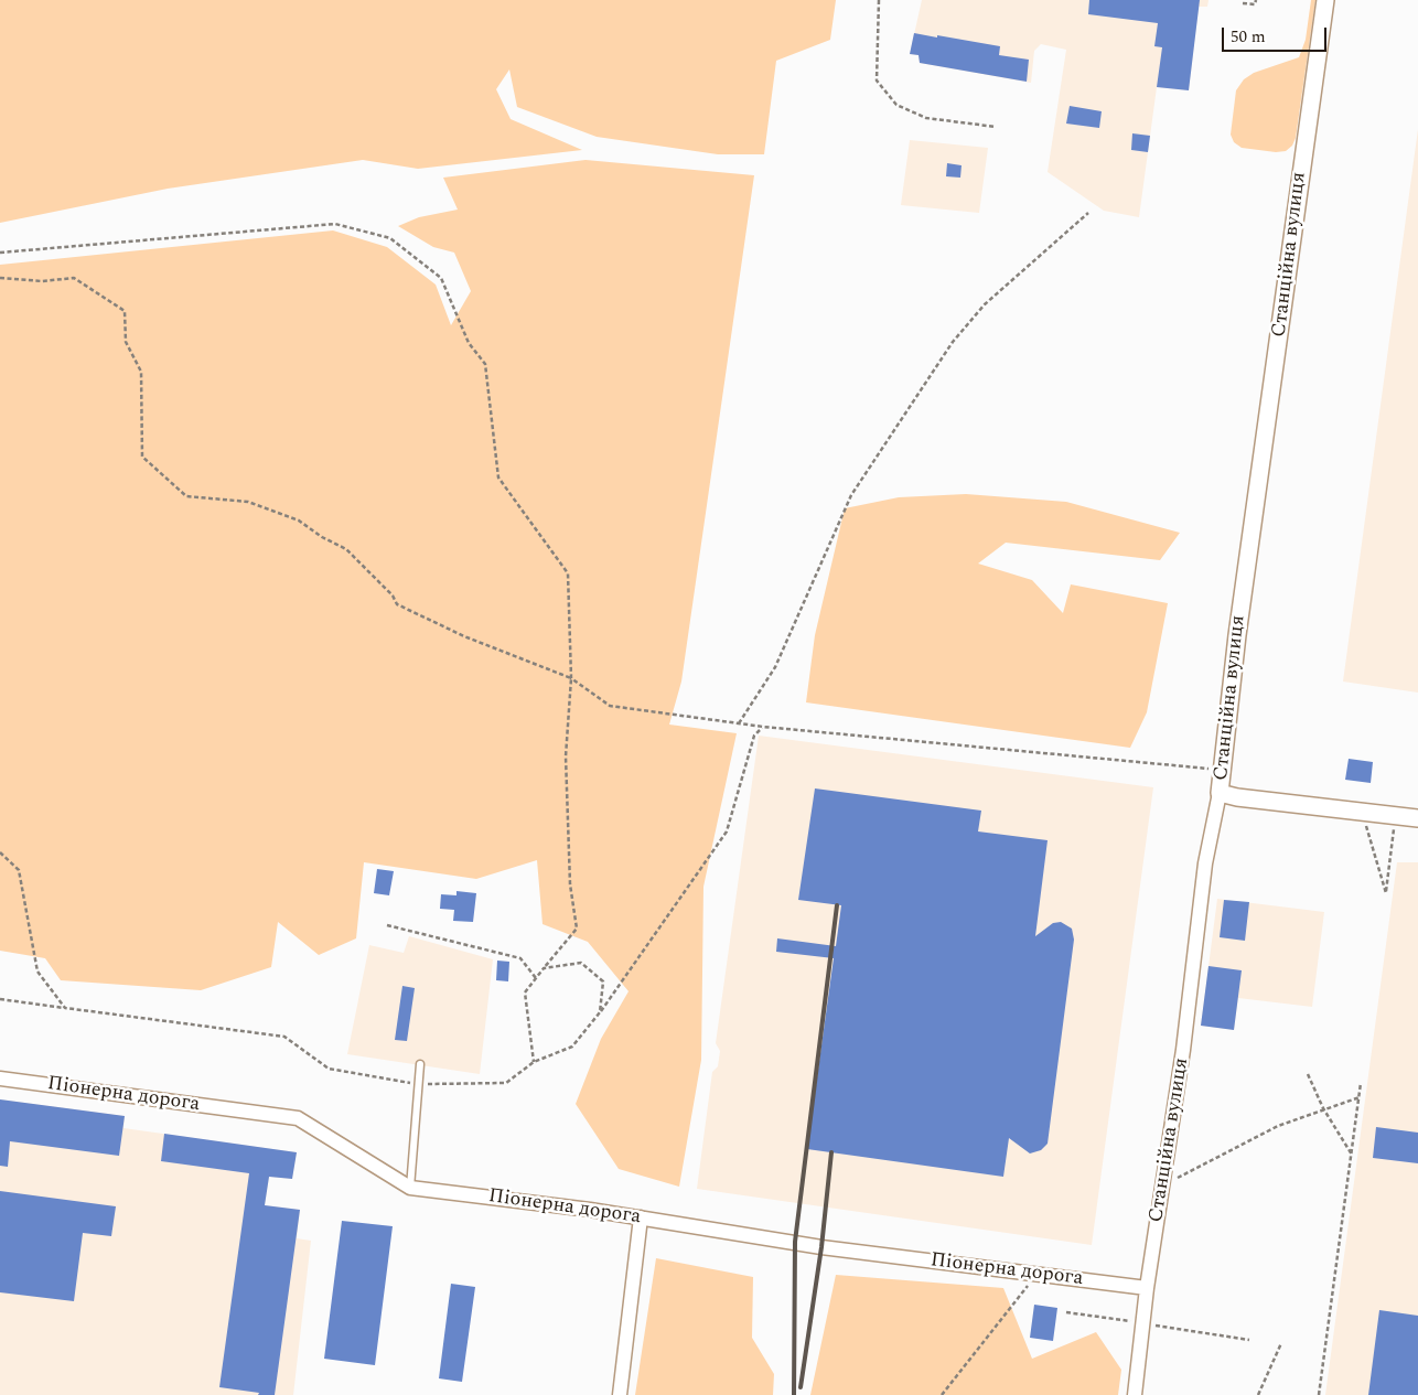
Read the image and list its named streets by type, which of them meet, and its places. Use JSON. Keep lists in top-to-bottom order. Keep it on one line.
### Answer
{"streets":{"street":["Станційна вулиця","Піонерна дорога"]},"crossings":[["Станційна вулиця","Піонерна дорога"]],"scale_bar":"50 m"}
